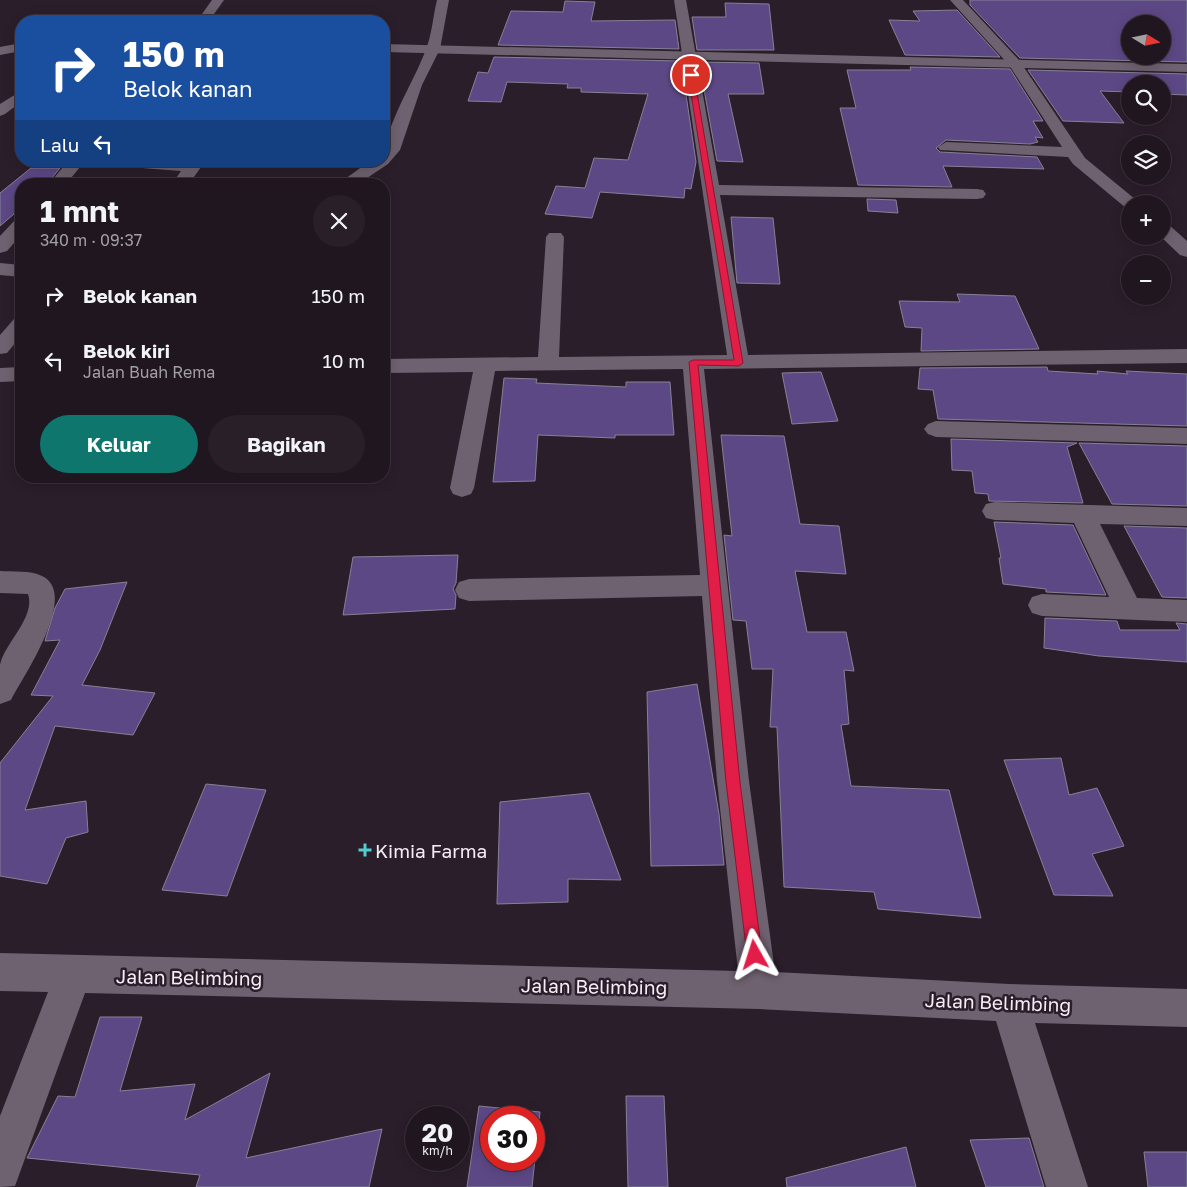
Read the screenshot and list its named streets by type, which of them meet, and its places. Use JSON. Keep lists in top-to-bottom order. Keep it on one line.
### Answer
{"streets":{"street":["Jalan Belimbing"]},"places":{"health":["Kimia Farma"]},"north":"right","page":{"map_buttons":["+","−"],"turn":["150 m","Belok kanan"],"then":"Lalu","heading":["1 mnt","340 m · 09:37"],"list":[{"name":"Belok kanan","value":"150 m"},{"name":"Belok kiri","note":"Jalan Buah Rema","value":"10 m"}],"buttons":["Keluar","Bagikan"],"speed":"20 km/h","limit":"30"}}
